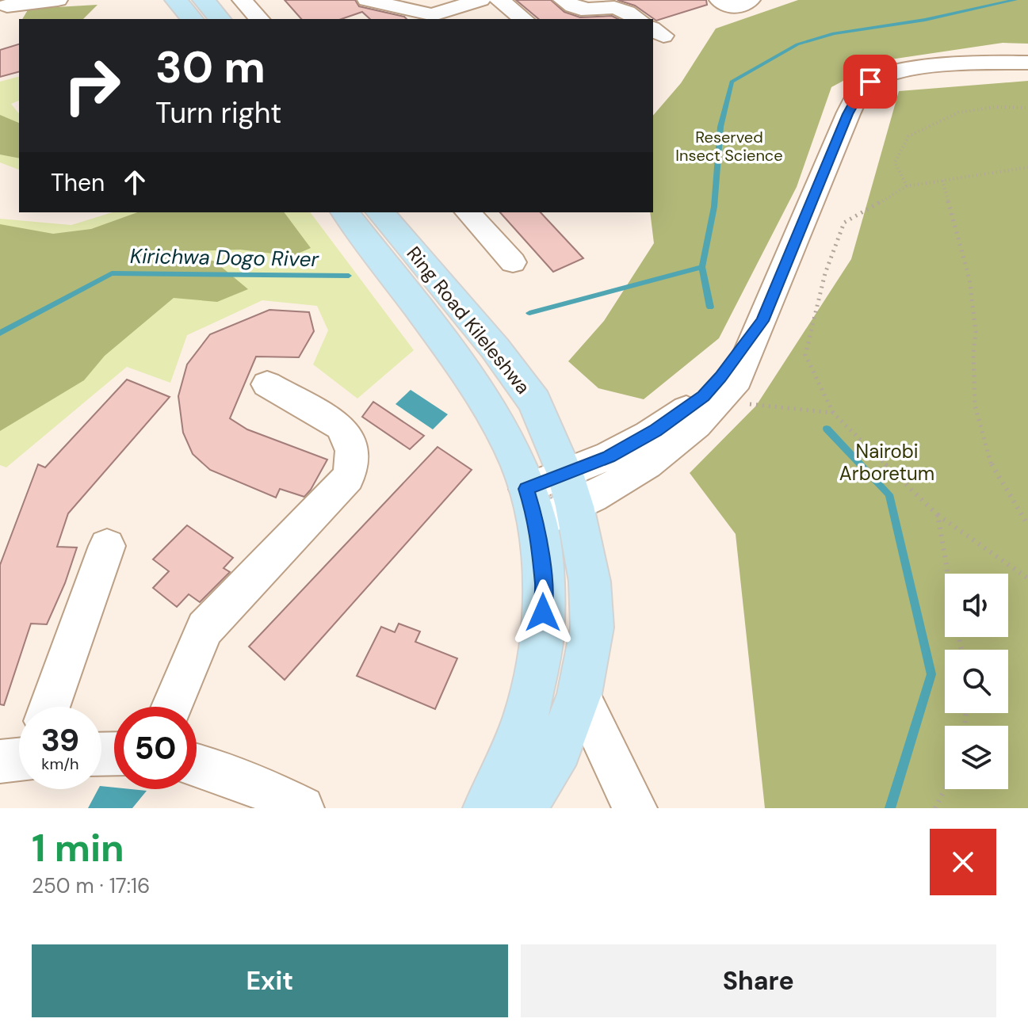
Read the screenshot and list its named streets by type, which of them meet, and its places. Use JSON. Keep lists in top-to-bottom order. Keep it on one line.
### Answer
{"streets":{"main road":["Ring Road Kileleshwa"]},"water":["Kirichwa Dogo River"],"parks":["Reserved Insect Science","Nairobi Arboretum"],"page":{"turn":["30 m","Turn right"],"then":"Then","speed":"39 km/h","limit":"50","heading":["1 min","250 m · 17:16"],"buttons":["Exit","Share"]}}
